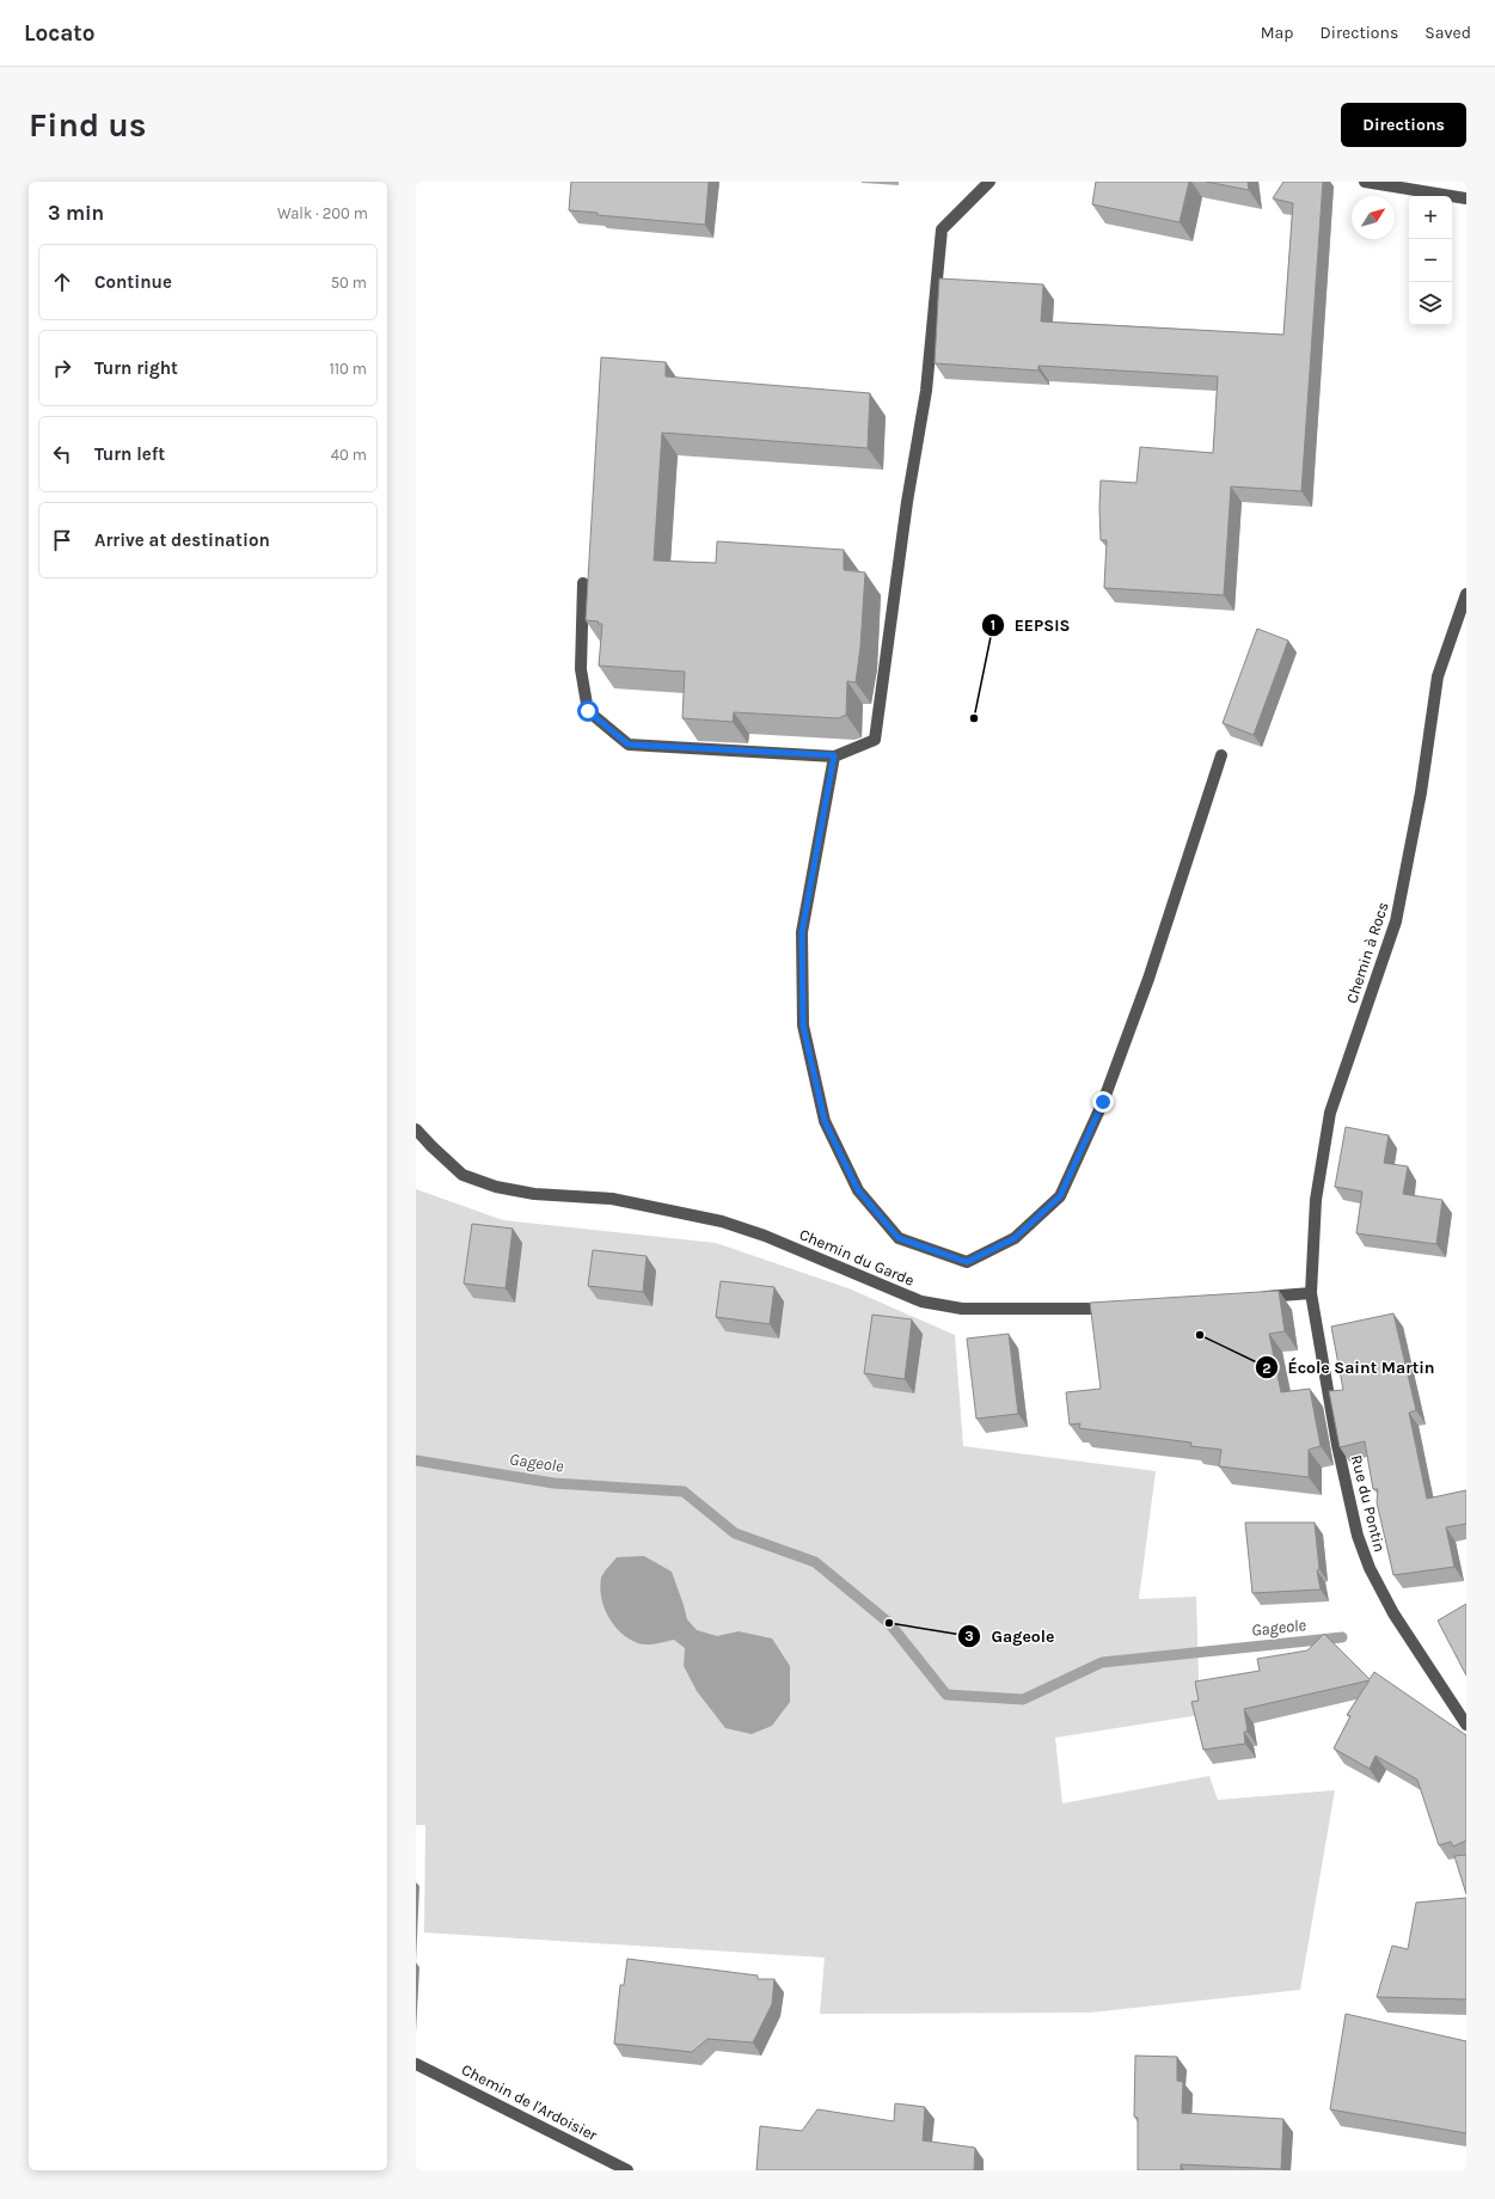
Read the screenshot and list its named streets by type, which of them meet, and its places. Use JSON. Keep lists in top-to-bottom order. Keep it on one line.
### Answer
{"streets":{"street":["Chemin à Rocs","Chemin du Garde","Rue du Pontin","Chemin de l'Ardoisier"]},"crossings":[["Chemin à Rocs","Rue du Pontin"]],"water":["Gageole"],"places":["EEPSIS","École Saint Martin","Gageole"],"north":"top right","page":{"header":"Locato","nav":["Map","Directions","Saved"],"buttons":"Directions","title":"Find us","heading":["3 min","Walk · 200 m"],"map_buttons":["+","−"],"list":[["Continue","50 m"],["Turn right","110 m"],["Turn left","40 m"],"Arrive at destination"]}}
